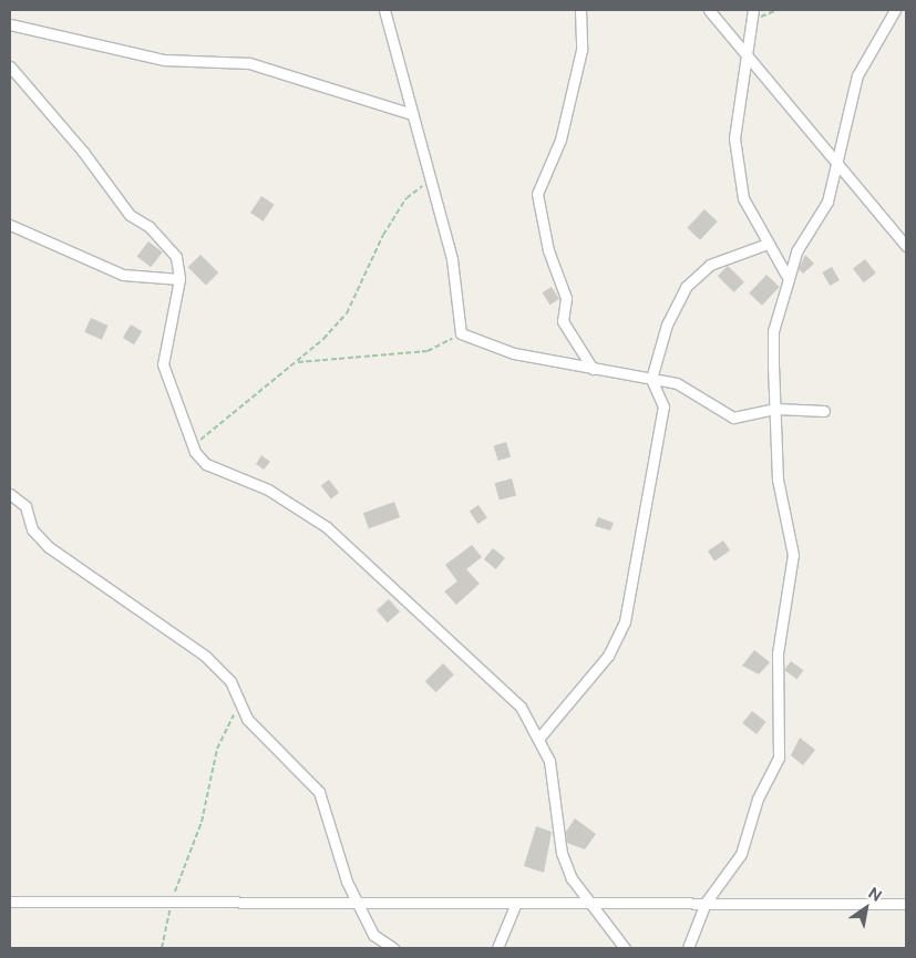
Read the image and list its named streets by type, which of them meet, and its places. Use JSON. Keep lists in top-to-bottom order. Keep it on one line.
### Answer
{"north":"top right"}
